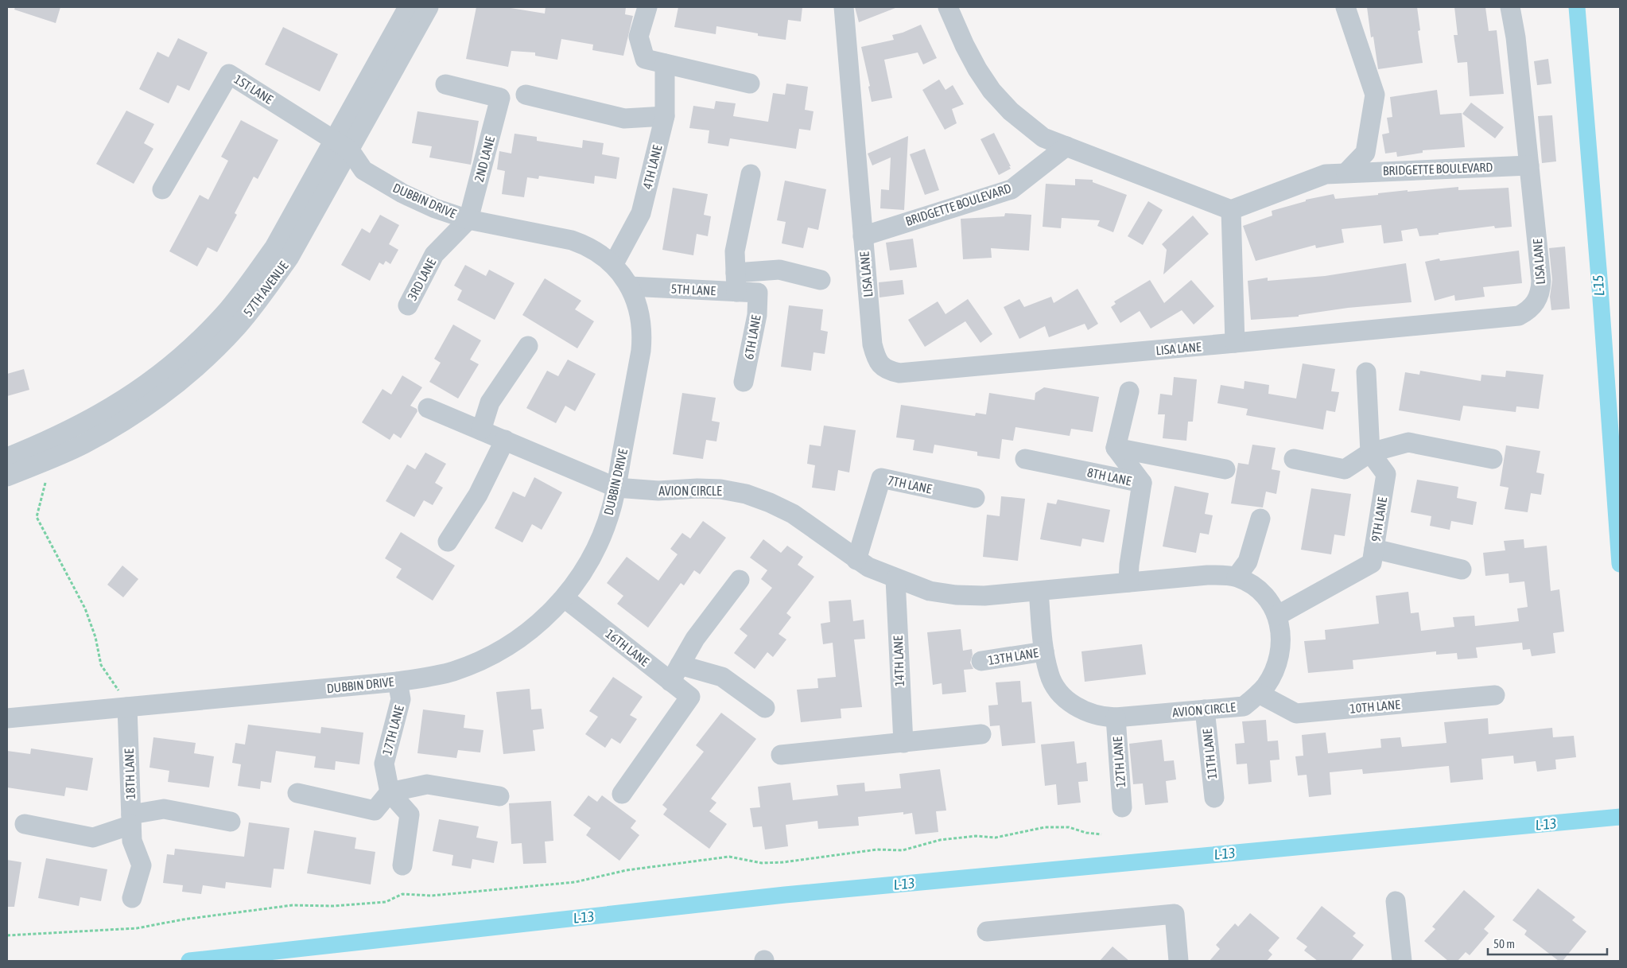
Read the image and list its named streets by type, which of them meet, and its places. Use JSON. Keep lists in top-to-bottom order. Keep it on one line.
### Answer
{"streets":{"street":["1ST LANE","2ND LANE","4TH LANE","BRIDGETTE BOULEVARD","DUBBIN DRIVE","LISA LANE","3RD LANE","57TH AVENUE","5TH LANE","6TH LANE","8TH LANE","7TH LANE","AVION CIRCLE","9TH LANE","16TH LANE","13TH LANE","14TH LANE","10TH LANE","17TH LANE","11TH LANE","12TH LANE","18TH LANE"]},"crossings":[["1ST LANE","DUBBIN DRIVE"],["1ST LANE","57TH AVENUE"],["2ND LANE","DUBBIN DRIVE"],["2ND LANE","3RD LANE"],["4TH LANE","DUBBIN DRIVE"],["BRIDGETTE BOULEVARD","LISA LANE"],["DUBBIN DRIVE","3RD LANE"],["DUBBIN DRIVE","57TH AVENUE"],["DUBBIN DRIVE","5TH LANE"],["DUBBIN DRIVE","AVION CIRCLE"],["DUBBIN DRIVE","16TH LANE"],["DUBBIN DRIVE","17TH LANE"],["DUBBIN DRIVE","18TH LANE"],["5TH LANE","6TH LANE"],["8TH LANE","AVION CIRCLE"],["7TH LANE","AVION CIRCLE"],["AVION CIRCLE","9TH LANE"],["AVION CIRCLE","13TH LANE"],["AVION CIRCLE","14TH LANE"],["AVION CIRCLE","10TH LANE"],["AVION CIRCLE","11TH LANE"],["AVION CIRCLE","12TH LANE"]],"water":["L-15","L-13"],"scale_bar":"50 m"}
